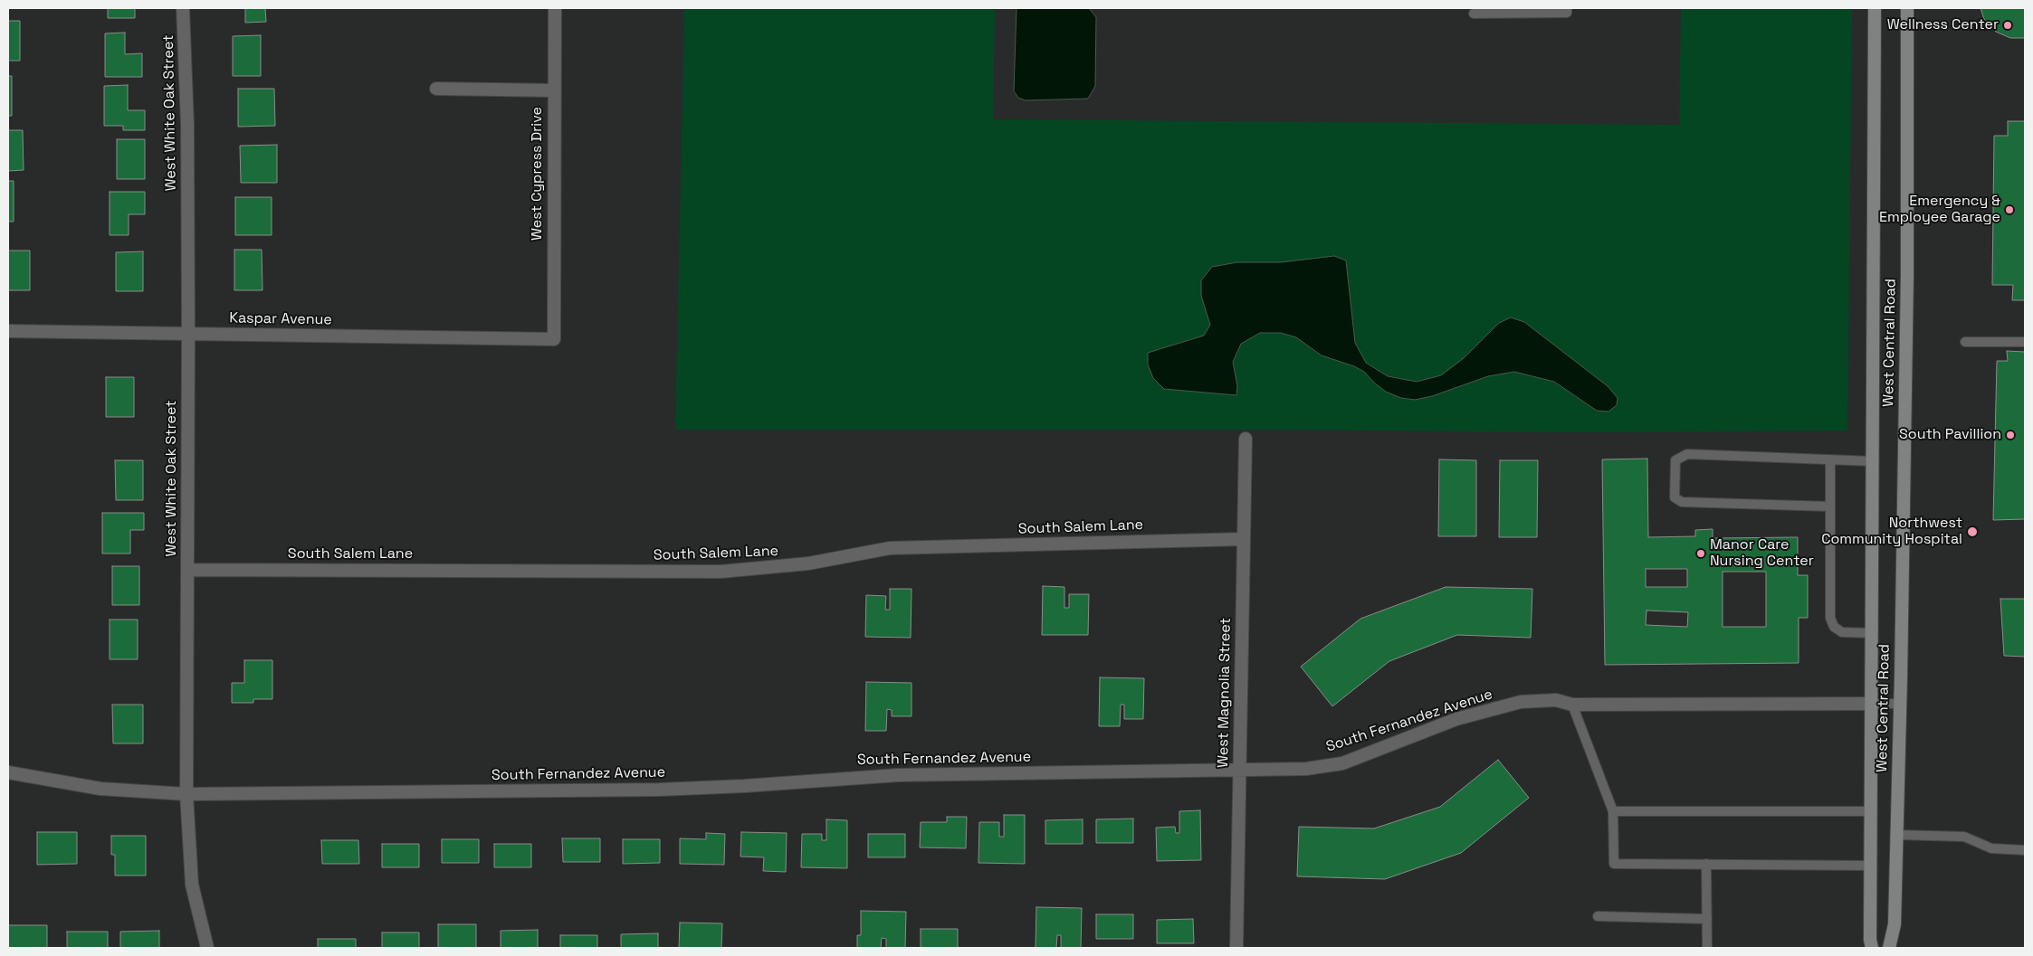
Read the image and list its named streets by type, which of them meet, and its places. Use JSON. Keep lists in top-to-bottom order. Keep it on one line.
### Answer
{"streets":{"main road":["West Central Road"],"street":["West White Oak Street","West Cypress Drive","Kaspar Avenue","South Salem Lane","West Magnolia Street","South Fernandez Avenue"]},"crossings":[["West White Oak Street","Kaspar Avenue"],["West White Oak Street","South Salem Lane"],["West White Oak Street","South Fernandez Avenue"],["West Cypress Drive","Kaspar Avenue"],["West Central Road","South Fernandez Avenue"],["South Salem Lane","West Magnolia Street"],["West Magnolia Street","South Fernandez Avenue"]],"places":["Wellness Center","Emergency & Employee Garage","South Pavillion","Northwest Community Hospital","Manor Care Nursing Center"]}
